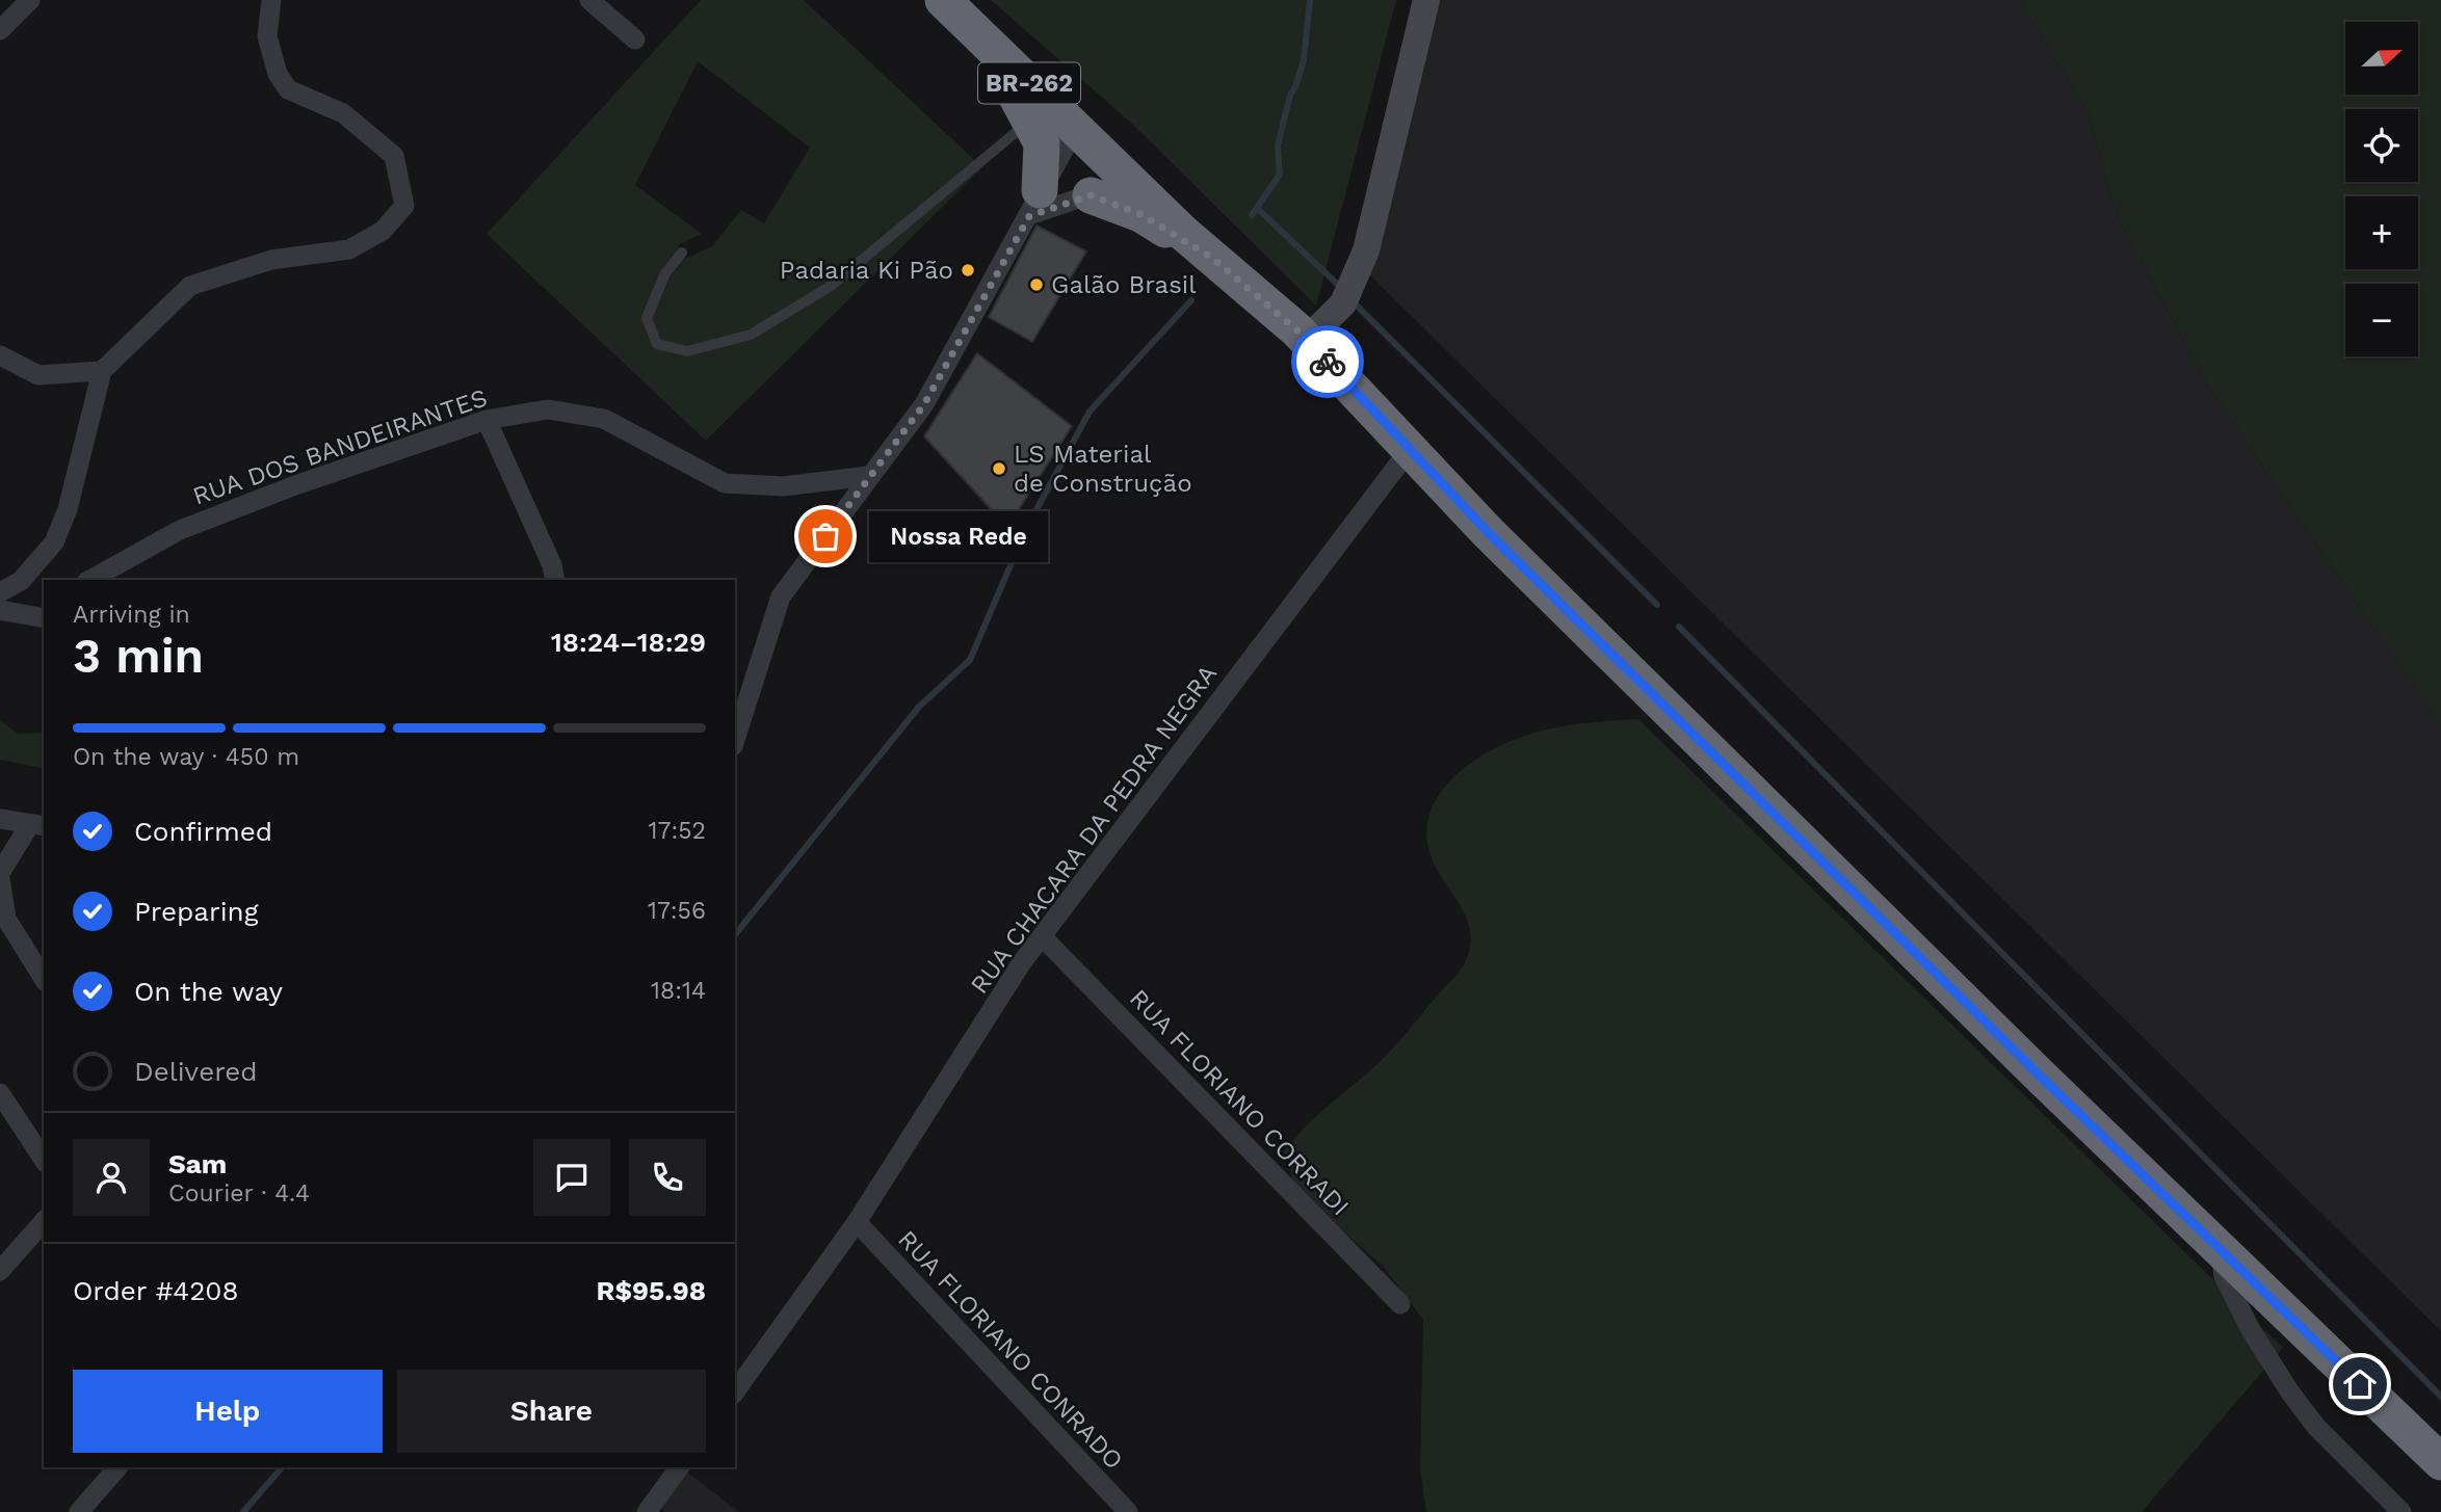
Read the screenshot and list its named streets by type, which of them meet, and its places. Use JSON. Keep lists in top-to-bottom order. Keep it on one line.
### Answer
{"streets":{"highway":["BR-262"],"street":["RUA DOS BANDEIRANTES","RUA CHACARA DA PEDRA NEGRA","RUA FLORIANO CORRADI","RUA FLORIANO CONRADO"]},"crossings":[["BR-262","RUA CHACARA DA PEDRA NEGRA"],["RUA CHACARA DA PEDRA NEGRA","RUA FLORIANO CORRADI"],["RUA CHACARA DA PEDRA NEGRA","RUA FLORIANO CONRADO"]],"places":["Padaria Ki Pão","Galão Brasil","LS Material de Construção","Nossa Rede"],"north":"right","page":{"map_buttons":["+","−"],"bubble":"Nossa Rede","heading":["3 min","Arriving in","18:24–18:29"],"panel":["Sam","Courier · 4.4","Order #4208","R$95.98"],"bar":"On the way · 450 m","list":[["Confirmed","17:52"],["Preparing","17:56"],["On the way","18:14"],"Delivered"],"buttons":["Help","Share"]}}
